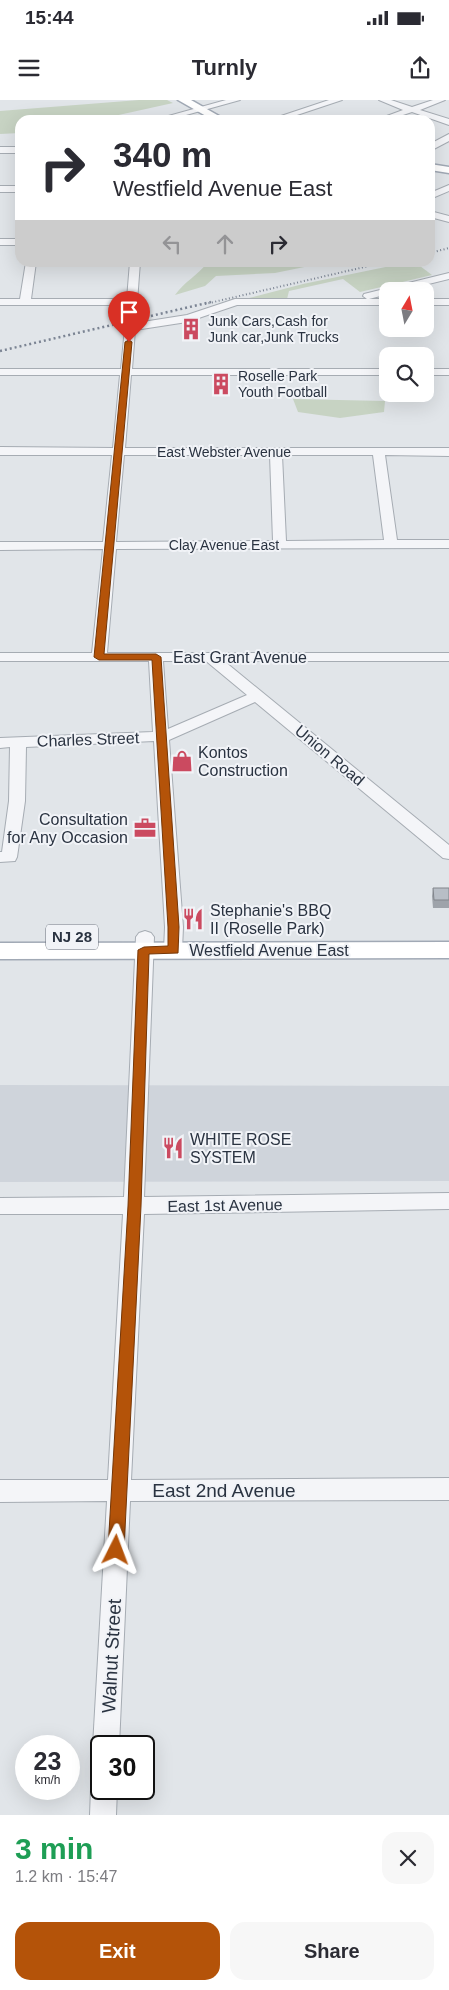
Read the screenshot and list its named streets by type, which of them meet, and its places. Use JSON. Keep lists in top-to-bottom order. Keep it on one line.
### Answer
{"streets":{"main road":["NJ 28","Westfield Avenue East"],"street":["East Webster Avenue","Clay Avenue East","East Grant Avenue","Charles Street","Union Road","East 1st Avenue","East 2nd Avenue","Walnut Street"]},"crossings":[["East Grant Avenue","Union Road"],["Charles Street","Union Road"],["Westfield Avenue East","Walnut Street"],["East 1st Avenue","Walnut Street"],["East 2nd Avenue","Walnut Street"]],"places":{"building":["Junk Cars,Cash for Junk car,Junk Trucks","Roselle Park Youth Football"],"shop":["Kontos Construction"],"office":["Consultation for Any Occasion"],"restaurant":["Stephanie's BBQ II (Roselle Park)","WHITE ROSE SYSTEM"]},"north":"top","page":{"status":"15:44","header":"Turnly","turn":["340 m","Westfield Avenue East"],"speed":"23 km/h","limit":"30","heading":["3 min","1.2 km · 15:47"],"buttons":["Exit","Share"]}}
